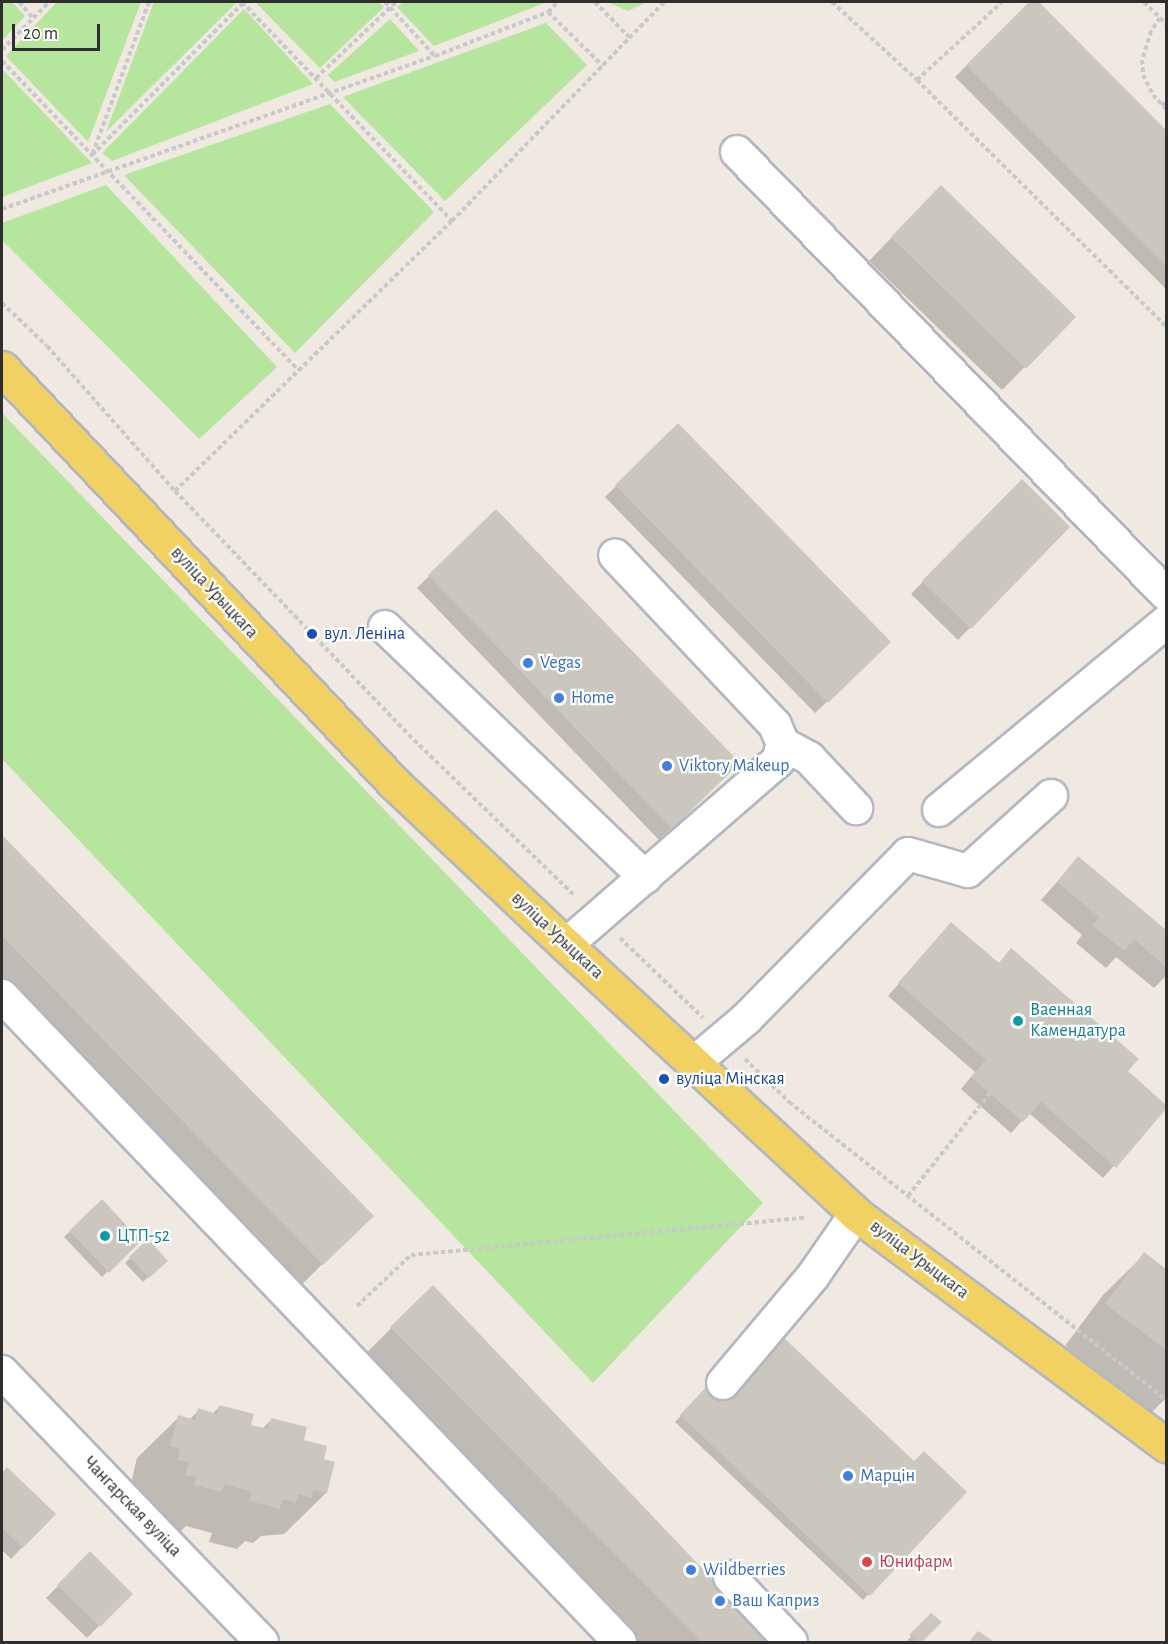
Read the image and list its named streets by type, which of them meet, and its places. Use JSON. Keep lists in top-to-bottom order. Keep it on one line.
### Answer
{"streets":{"main road":["вуліца Урыцкага"],"street":["Чангарская вуліца"]},"places":["вул. Леніна","Vegas","Home","Viktory Makeup","Ваенная Камендатура","вуліца Мінская","ЦТП-52","Марцін","Юнифарм","Wildberries","Ваш Каприз"],"scale_bar":"20 m"}
